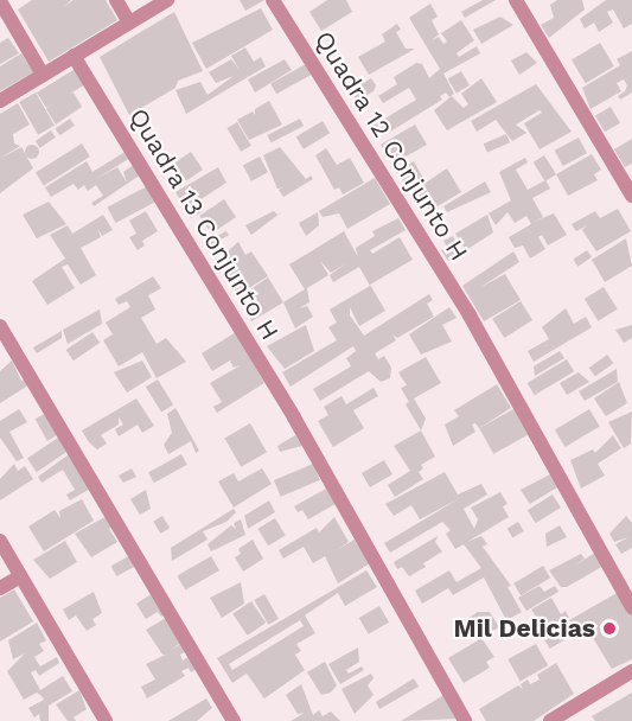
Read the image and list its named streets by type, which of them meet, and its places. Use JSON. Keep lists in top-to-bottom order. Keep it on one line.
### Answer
{"streets":{"street":["Quadra 12 Conjunto H","Quadra 13 Conjunto H"]},"places":["Mil Delicias"]}
